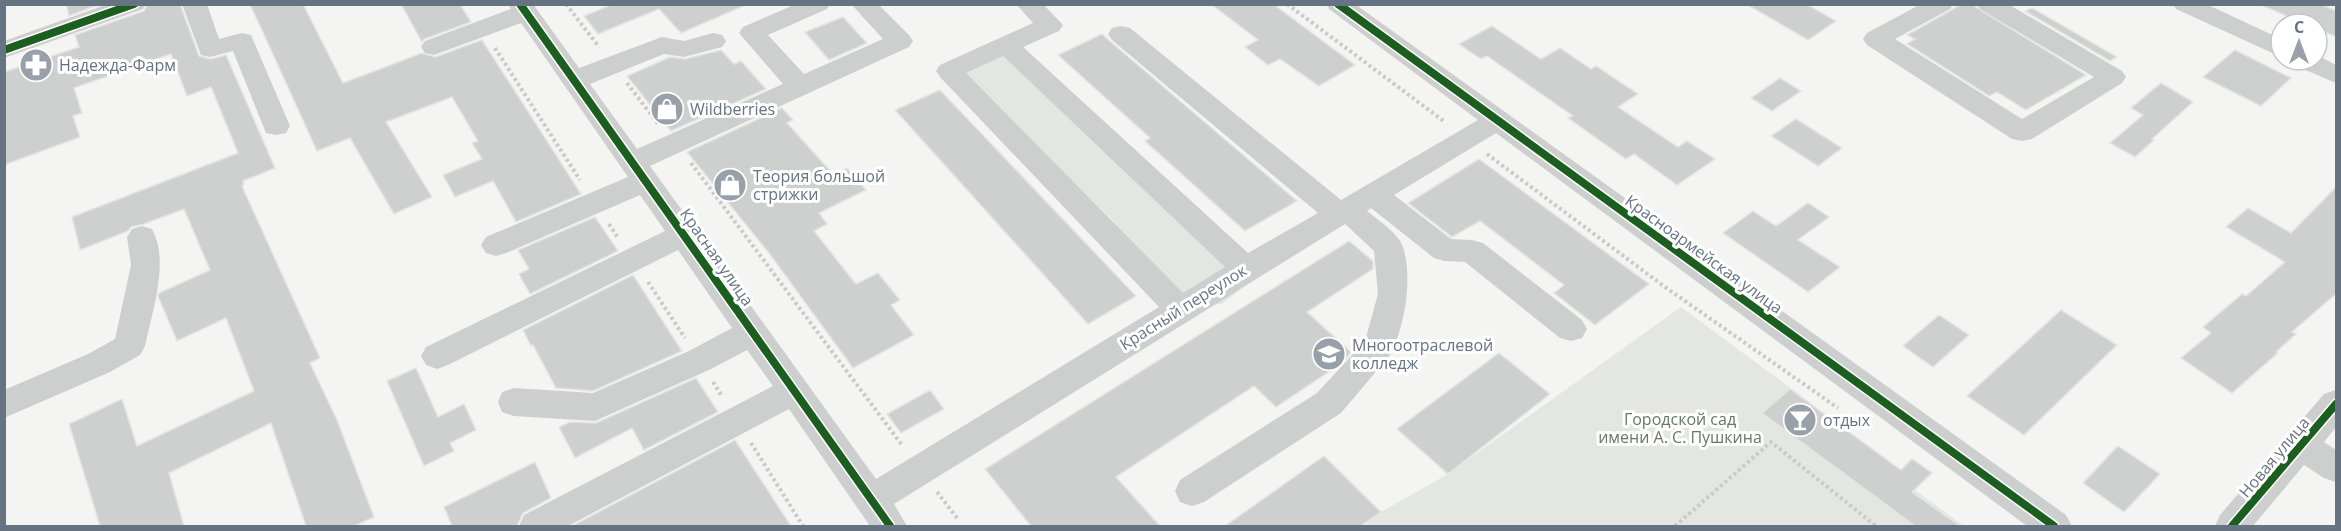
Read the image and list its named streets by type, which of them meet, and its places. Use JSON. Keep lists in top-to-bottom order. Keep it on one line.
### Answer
{"streets":{"street":["Красноармейская улица","Красная улица","Красный переулок","Новая улица"]},"crossings":[["Красноармейская улица","Красный переулок"],["Красная улица","Красный переулок"]],"parks":["Городской сад имени А. С. Пушкина"],"places":{"pharmacy":["Надежда-Фарм"],"shop":["Wildberries","Теория большой стрижки"],"school or university":["Многоотраслевой колледж"],"bar":["отдых"]},"north":"top"}
